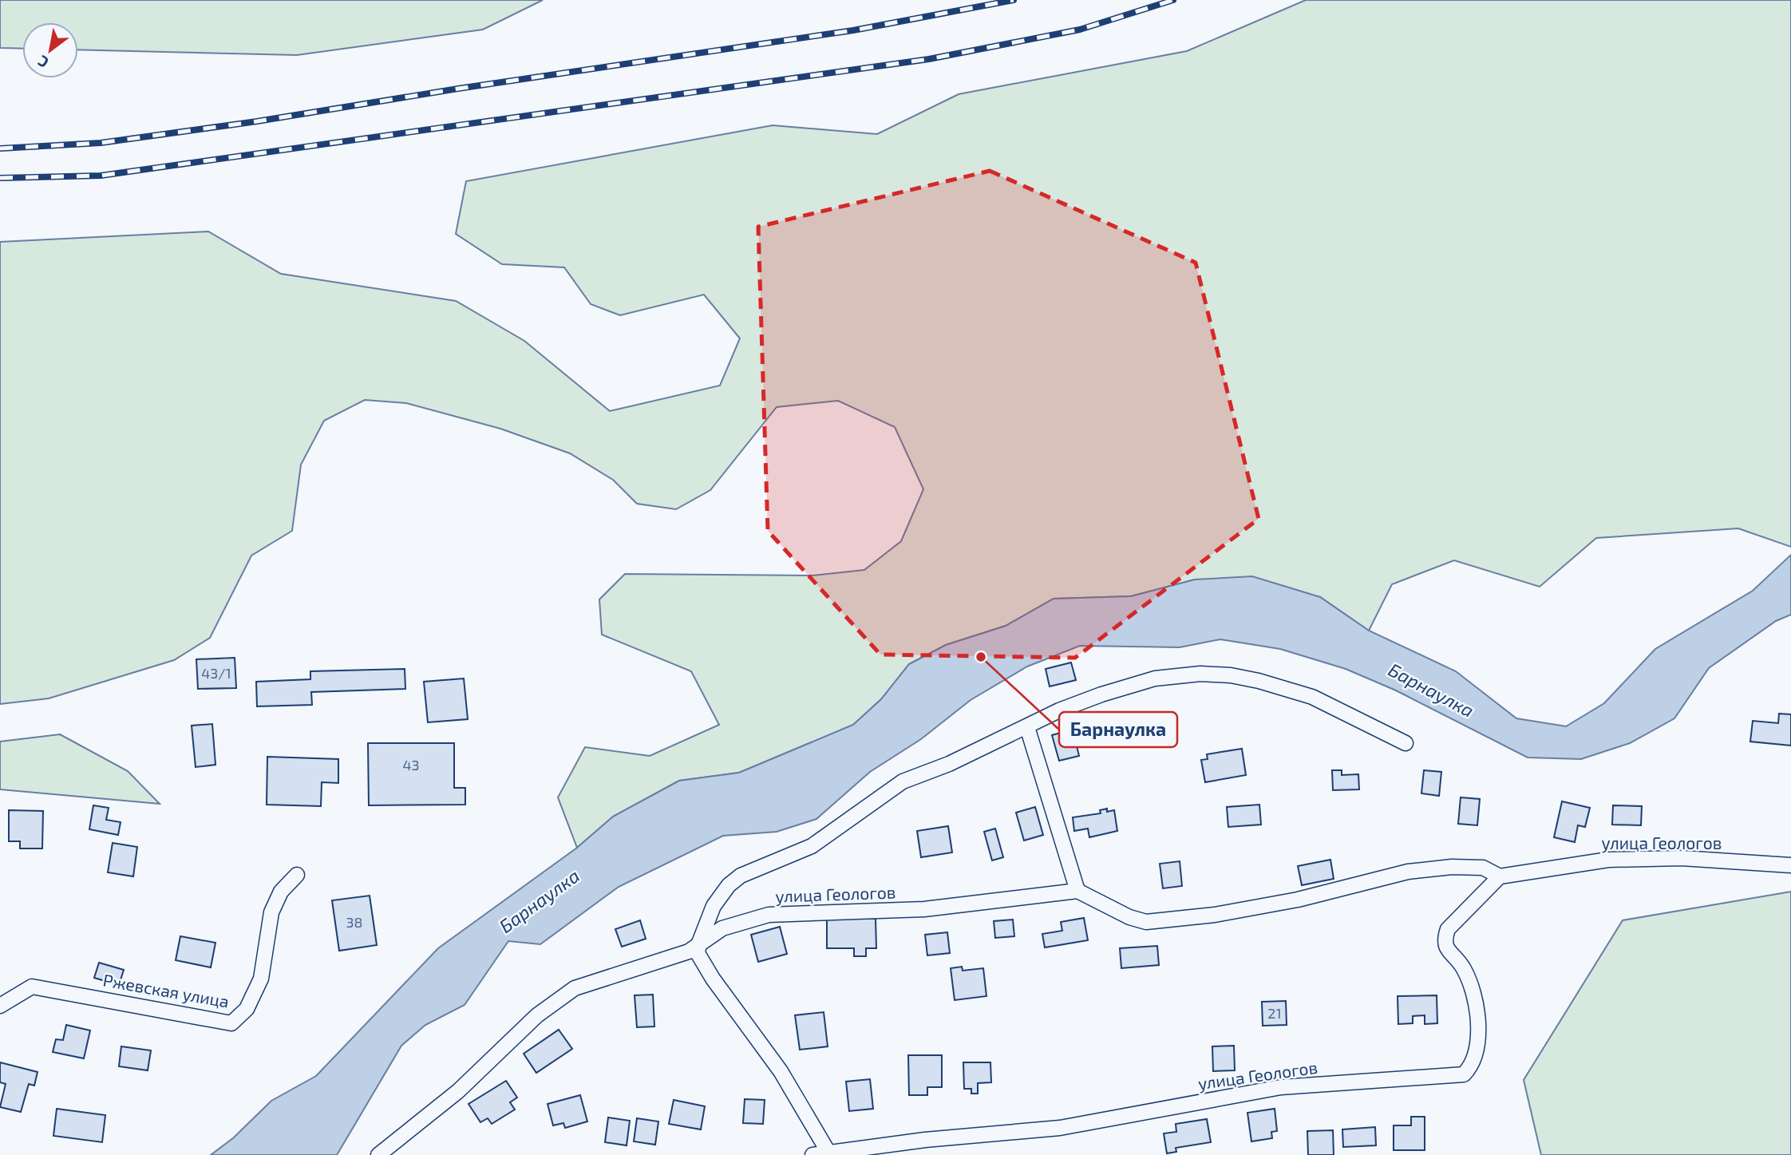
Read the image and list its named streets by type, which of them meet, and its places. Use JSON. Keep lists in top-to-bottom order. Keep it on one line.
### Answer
{"streets":{"street":["улица Геологов","Ржевская улица"]},"water":["Барнаулка"],"places":["Барнаулка"],"house_numbers":["43/1","43","38","21"],"north":"bottom left"}
